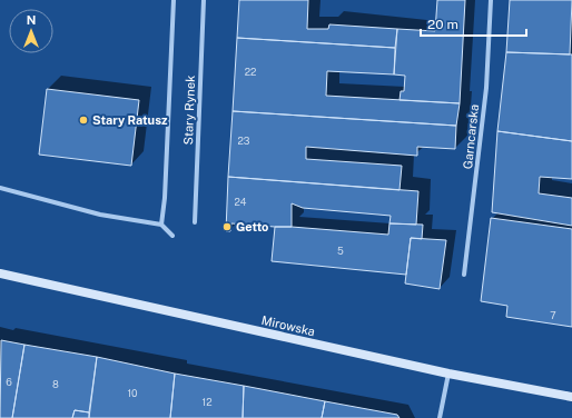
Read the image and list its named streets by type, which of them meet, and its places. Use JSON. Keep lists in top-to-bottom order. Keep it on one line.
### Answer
{"streets":{"street":["Stary Rynek","Garncarska","Mirowska"]},"places":["Stary Ratusz","Getto"],"house_numbers":["22","23","24","5","7","6","8","10","12"],"scale_bar":"20 m","north":"top"}
